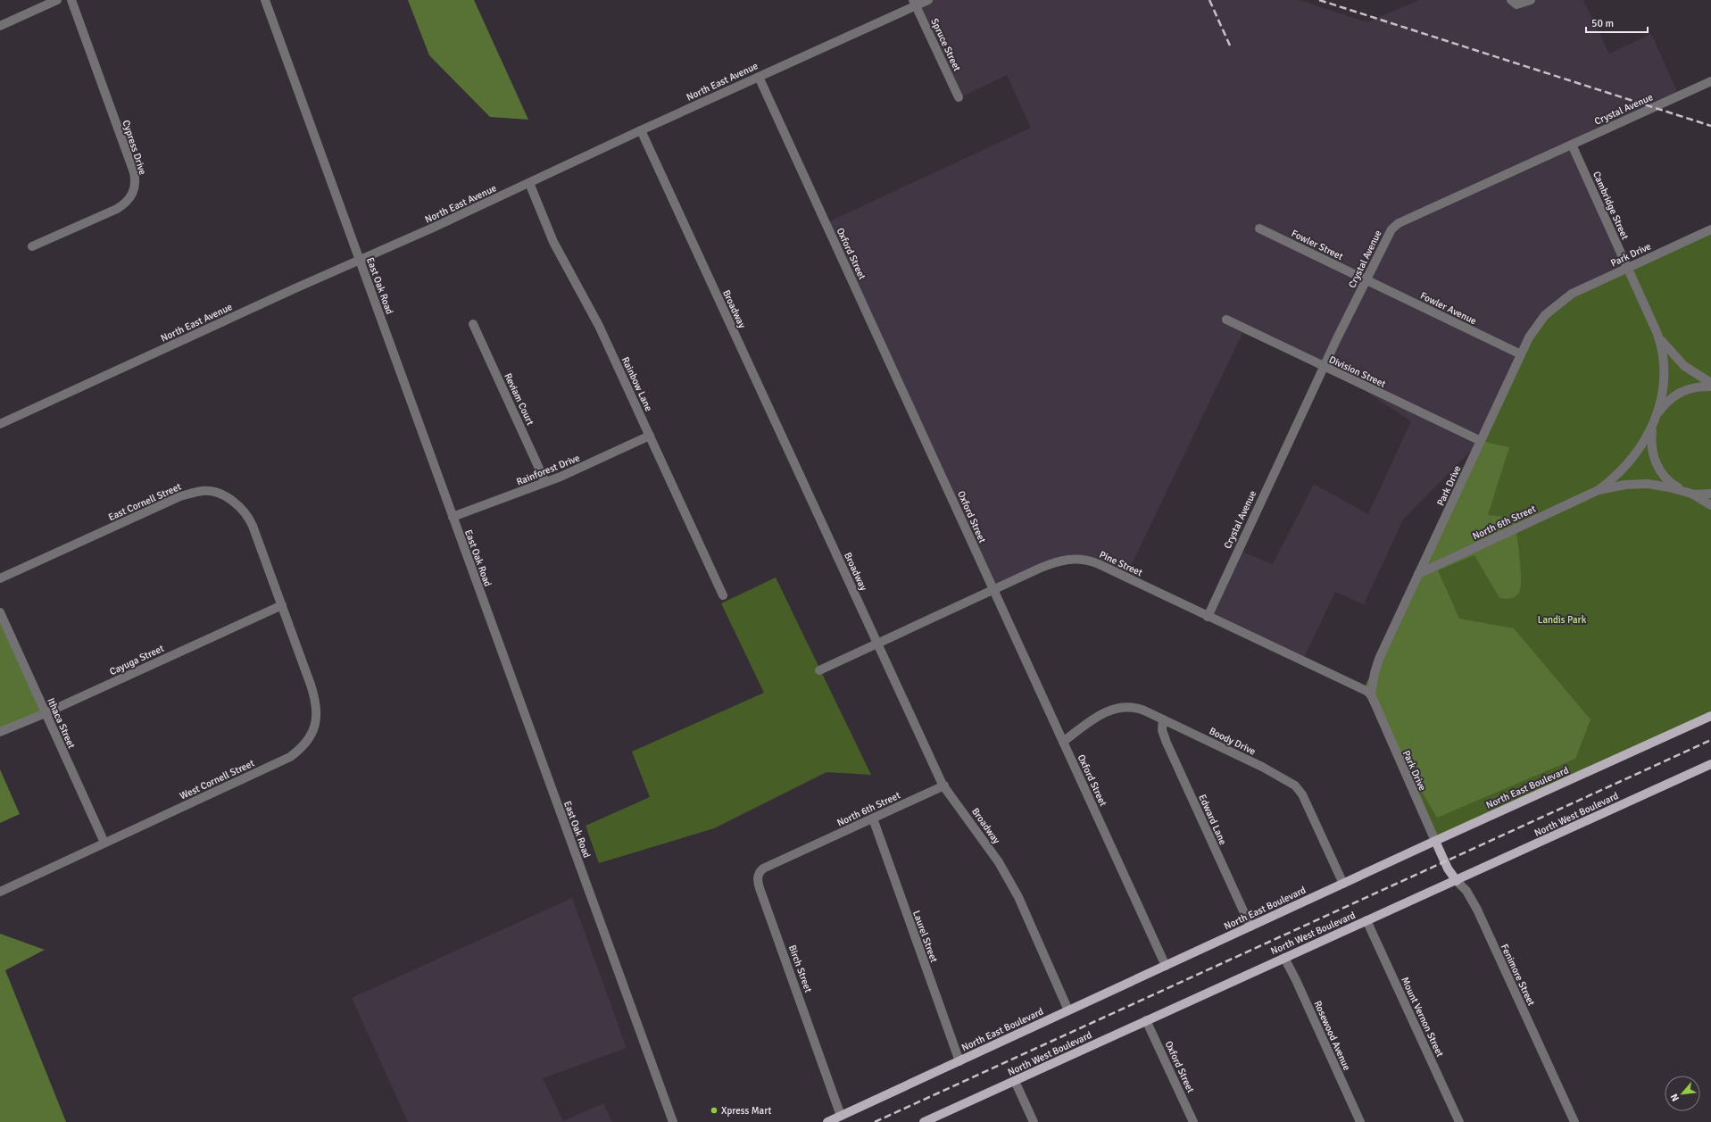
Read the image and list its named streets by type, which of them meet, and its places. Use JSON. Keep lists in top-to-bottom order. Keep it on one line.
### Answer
{"streets":{"main road":["North East Boulevard","North West Boulevard","Fenimore Street"],"street":["Spruce Street","North East Avenue","Crystal Avenue","Cypress Drive","Cambridge Street","Fowler Street","Oxford Street","Park Drive","East Oak Road","Fowler Avenue","Broadway","Division Street","Rainbow Lane","Reviam Court","Rainforest Drive","East Cornell Street","North 6th Street","Pine Street","Cayuga Street","Ithaca Street","Boody Drive","West Cornell Street","Edward Lane","Laurel Street","Birch Street","Mount Vernon Street","Rosewood Avenue"]},"crossings":[["Spruce Street","North East Avenue"],["North East Avenue","Oxford Street"],["North East Avenue","East Oak Road"],["North East Avenue","Broadway"],["North East Avenue","Rainbow Lane"],["Crystal Avenue","Cambridge Street"],["Crystal Avenue","Fowler Street"],["Crystal Avenue","Fowler Avenue"],["Crystal Avenue","Division Street"],["Crystal Avenue","Pine Street"],["Cambridge Street","Park Drive"],["Cambridge Street","North 6th Street"],["Fowler Street","Fowler Avenue"],["Oxford Street","Pine Street"],["Oxford Street","Boody Drive"],["Oxford Street","North East Boulevard"],["Oxford Street","North West Boulevard"],["Park Drive","Fowler Avenue"],["Park Drive","Division Street"],["Park Drive","North 6th Street"],["Park Drive","Pine Street"],["Park Drive","North East Boulevard"],["Park Drive","Fenimore Street"],["East Oak Road","Rainforest Drive"],["Broadway","North 6th Street"],["Broadway","Pine Street"],["Broadway","North East Boulevard"],["Rainbow Lane","Rainforest Drive"],["Reviam Court","Rainforest Drive"],["East Cornell Street","Cayuga Street"],["East Cornell Street","West Cornell Street"],["North 6th Street","Laurel Street"],["North 6th Street","Birch Street"],["Cayuga Street","Ithaca Street"],["Cayuga Street","West Cornell Street"],["Ithaca Street","West Cornell Street"],["Boody Drive","North East Boulevard"],["Boody Drive","Edward Lane"],["North East Boulevard","Edward Lane"],["North East Boulevard","Laurel Street"],["North East Boulevard","Birch Street"],["North East Boulevard","Fenimore Street"],["North West Boulevard","Fenimore Street"],["North West Boulevard","Mount Vernon Street"],["North West Boulevard","Rosewood Avenue"]],"parks":["Landis Park"],"places":["Xpress Mart"],"scale_bar":"50 m","north":"bottom left"}
